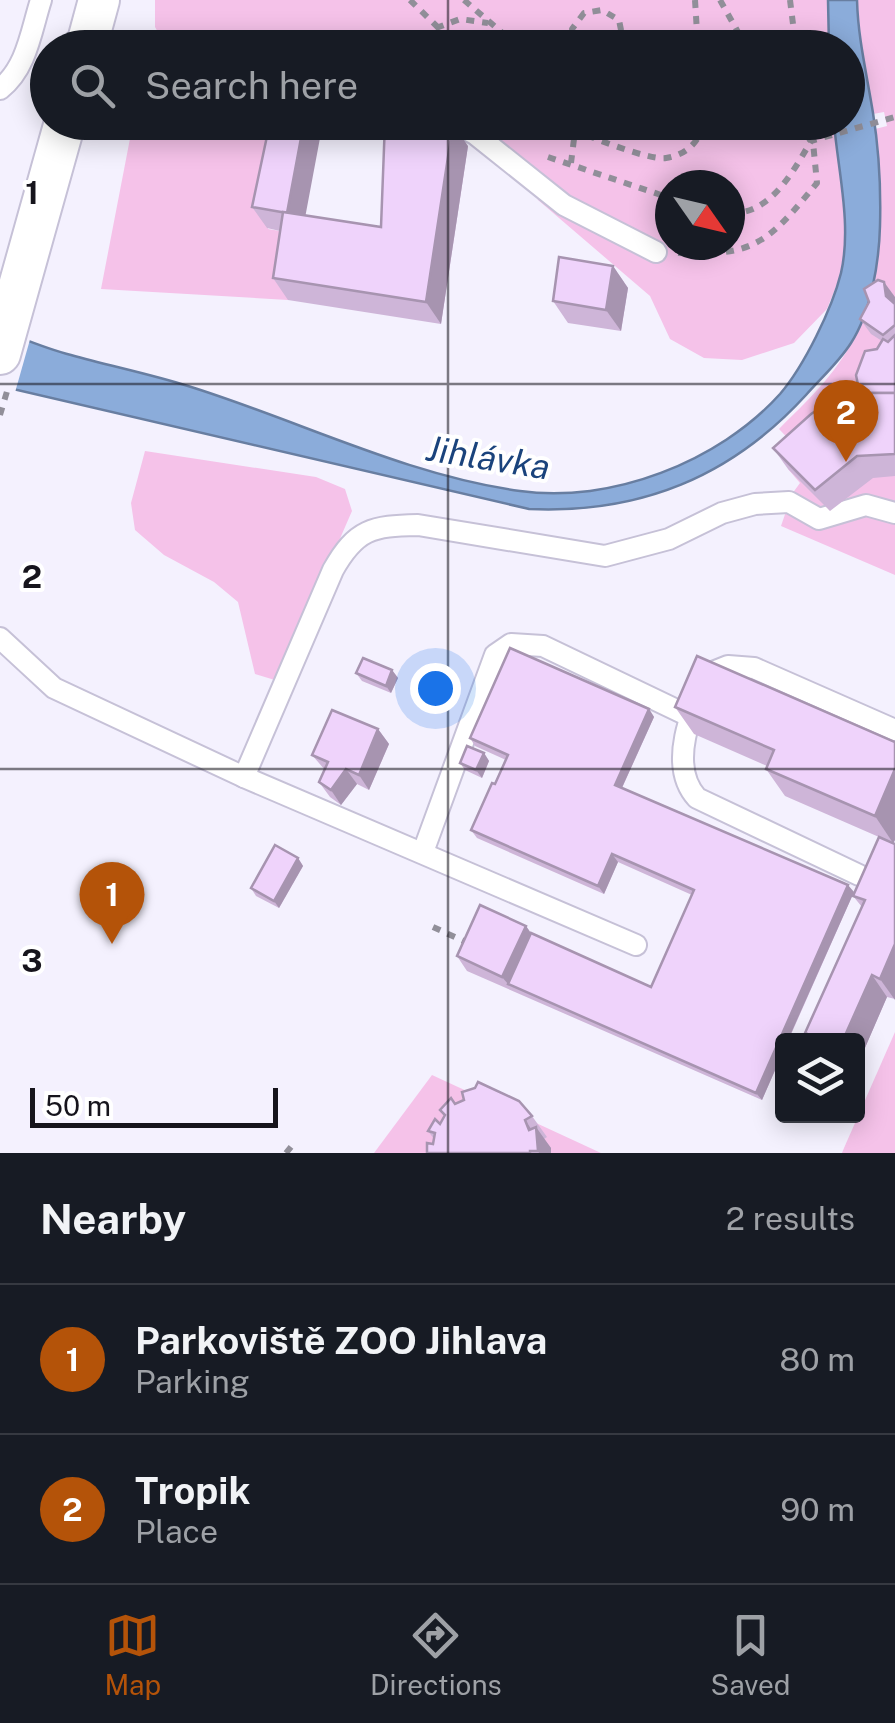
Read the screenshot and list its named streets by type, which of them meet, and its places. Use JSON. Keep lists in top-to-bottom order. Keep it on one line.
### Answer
{"water":["Jihlávka"],"scale_bar":"50 m","north":"bottom right","page":{"search":"Search here","pins":["2","1"],"scale":"50 m","heading":["Nearby","2 results"],"list":[{"mark":"1","name":"Parkoviště ZOO Jihlava","note":"Parking","value":"80 m"},{"mark":"2","name":"Tropik","note":"Place","value":"90 m"}],"nav":["Map","Directions","Saved"]},"grid":{"rows":["1","2","3"]}}
